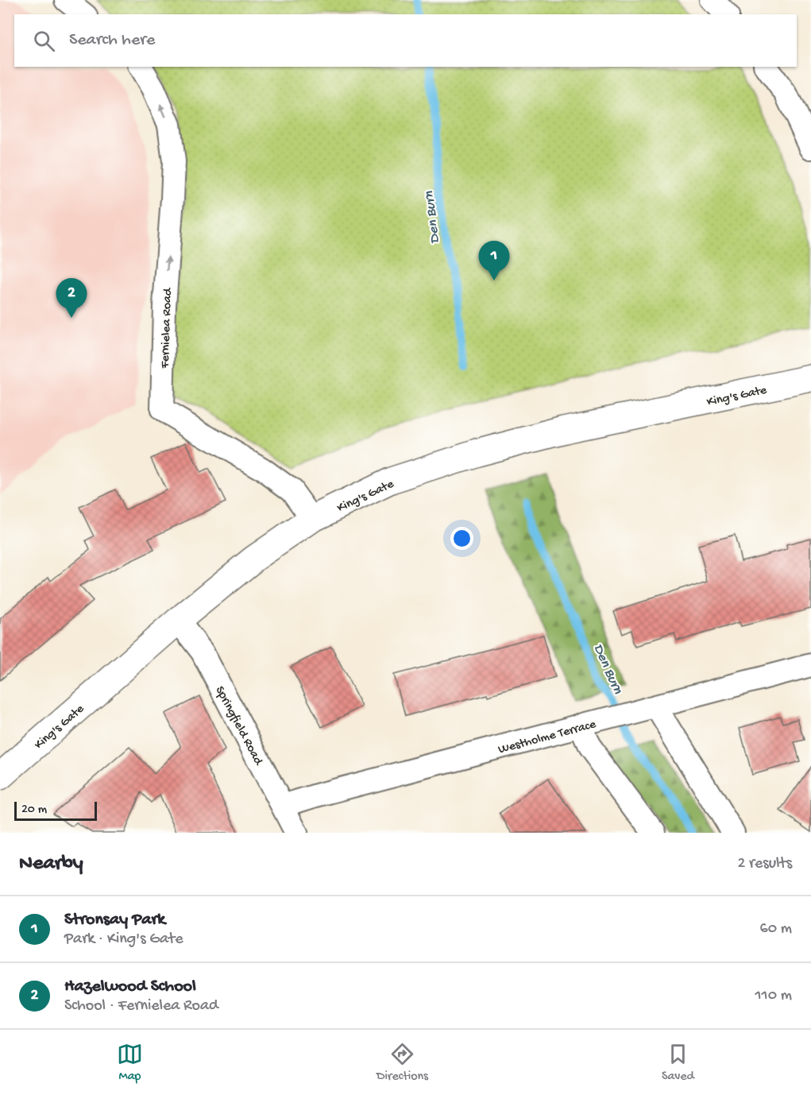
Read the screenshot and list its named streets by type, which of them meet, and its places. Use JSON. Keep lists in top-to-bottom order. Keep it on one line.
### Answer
{"streets":{"street":["Fernielea Road","King's Gate","Springfield Road","Westholme Terrace"]},"crossings":[["Fernielea Road","King's Gate"],["King's Gate","Springfield Road"],["Springfield Road","Westholme Terrace"]],"one_way":["Fernielea Road"],"water":["Den Burn"],"scale_bar":"20 m","page":{"search":"Search here","pins":["1","2"],"scale":"20 m","heading":["Nearby","2 results"],"list":[{"mark":"1","name":"Stronsay Park","note":"Park · King's Gate","value":"60 m"},{"mark":"2","name":"Hazelwood School","note":"School · Fernielea Road","value":"110 m"}],"nav":["Map","Directions","Saved"]}}
